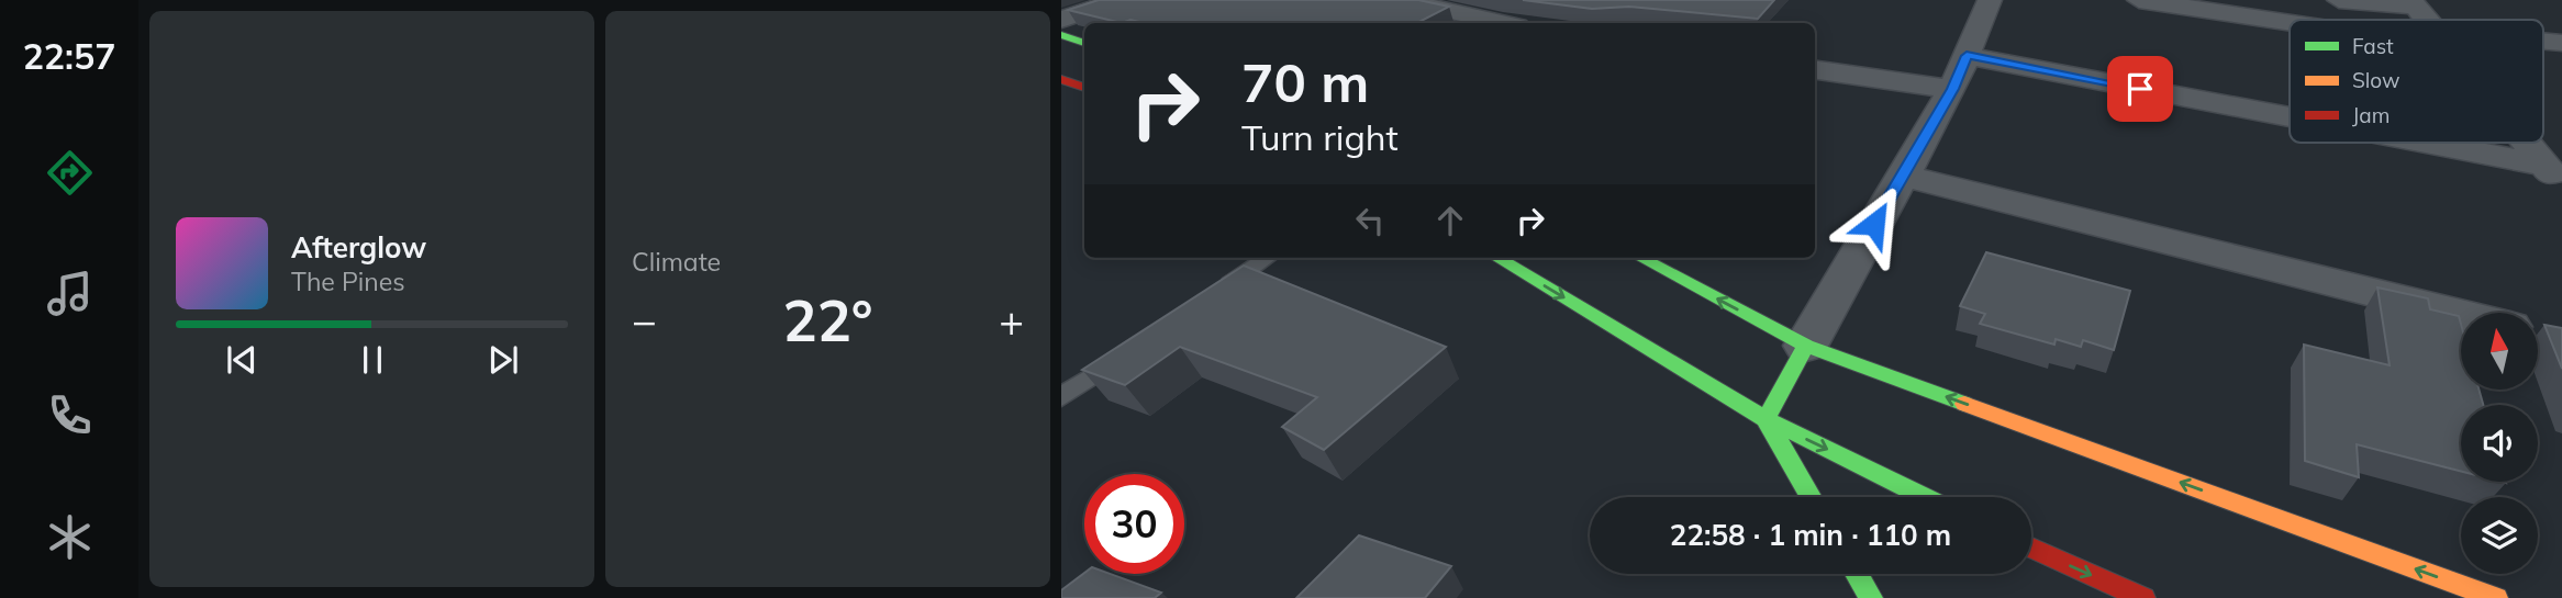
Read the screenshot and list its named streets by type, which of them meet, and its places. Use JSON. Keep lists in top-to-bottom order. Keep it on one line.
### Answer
{"legend":["Fast","Slow","Jam"],"north":"top","page":{"tabs":"22:57","tile":"Climate","turn":["70 m","Turn right"],"song":["Afterglow","The Pines"],"heat":["−","22°","+"],"limit":"30","trip":"22:58 · 1 min · 110 m"}}
